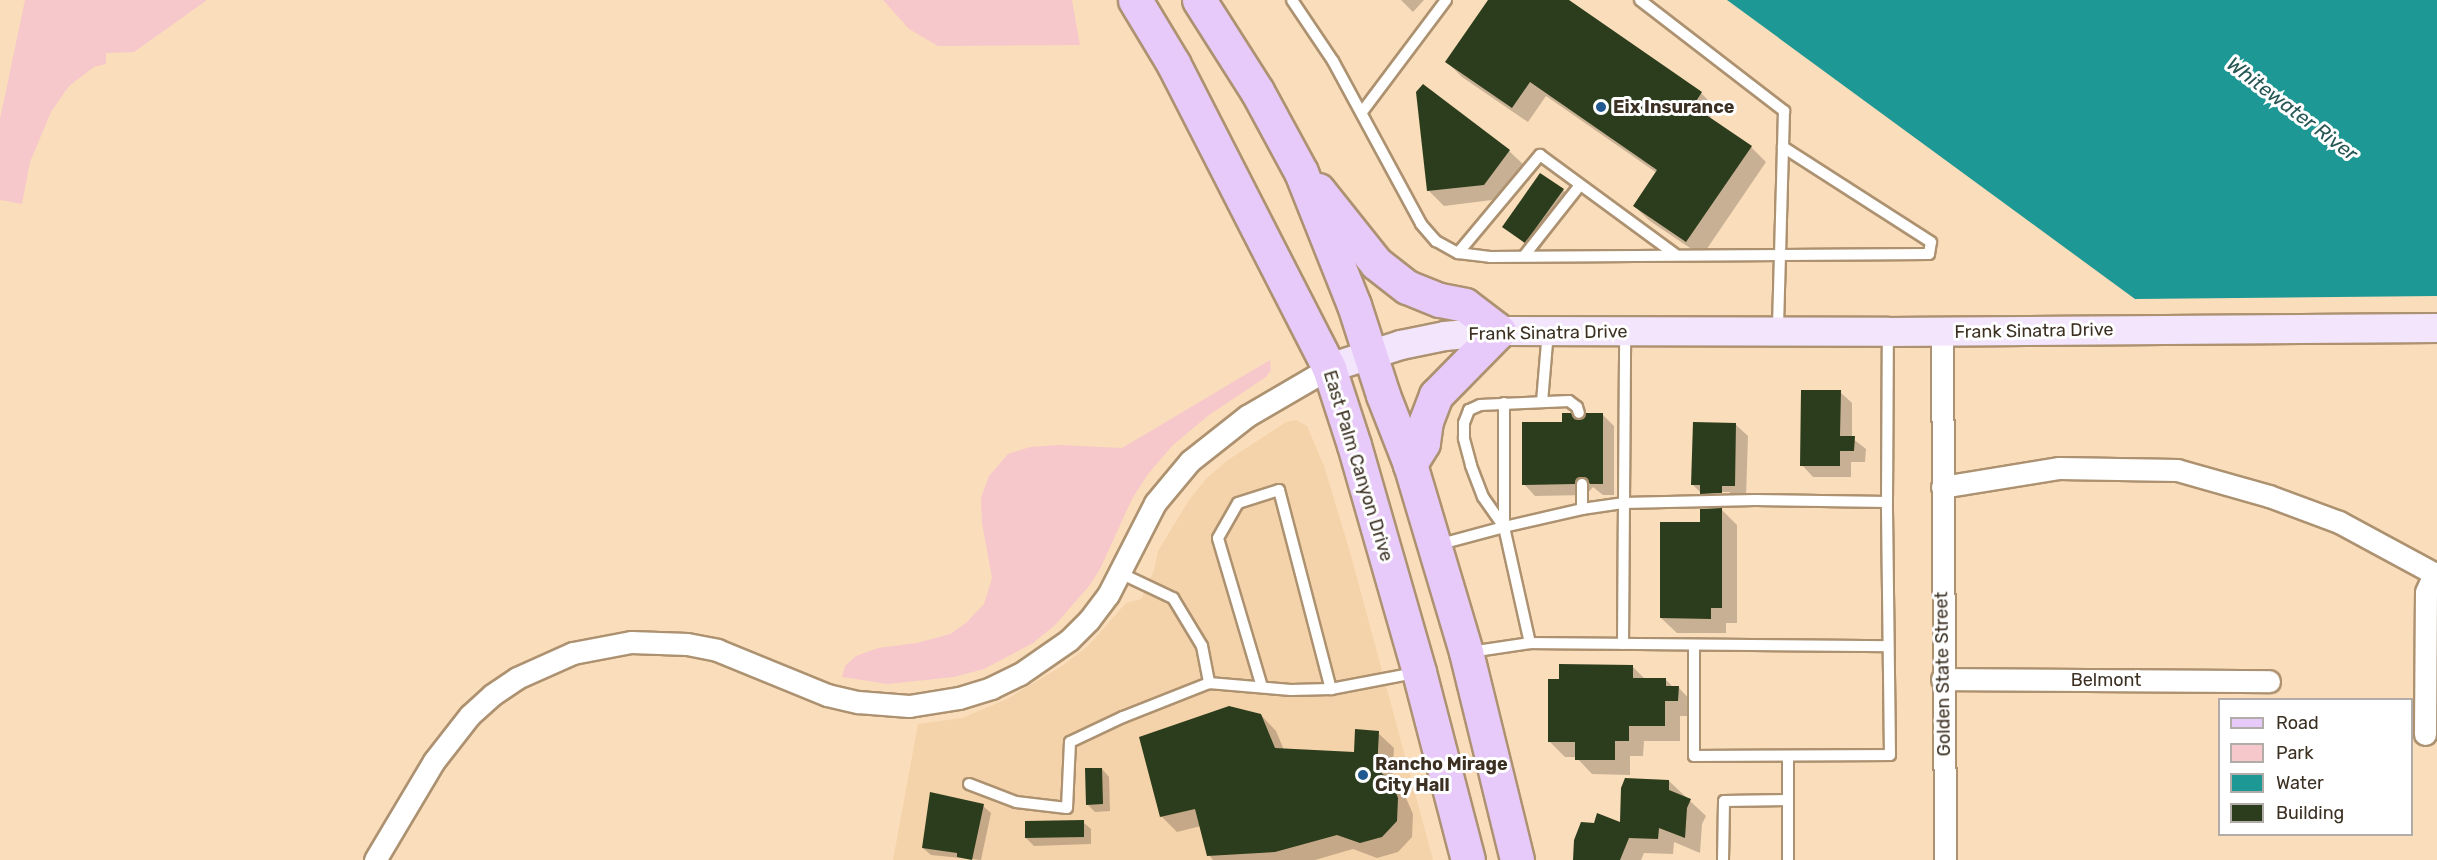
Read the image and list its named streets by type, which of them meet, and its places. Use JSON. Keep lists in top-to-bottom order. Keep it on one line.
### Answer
{"streets":{"main road":["Frank Sinatra Drive","East Palm Canyon Drive"],"street":["Golden State Street","Belmont"]},"crossings":[["Frank Sinatra Drive","East Palm Canyon Drive"],["Frank Sinatra Drive","Golden State Street"],["Golden State Street","Belmont"]],"water":["Whitewater River"],"places":["Eix Insurance","Rancho Mirage City Hall"],"legend":["Road","Park","Water","Building"]}
